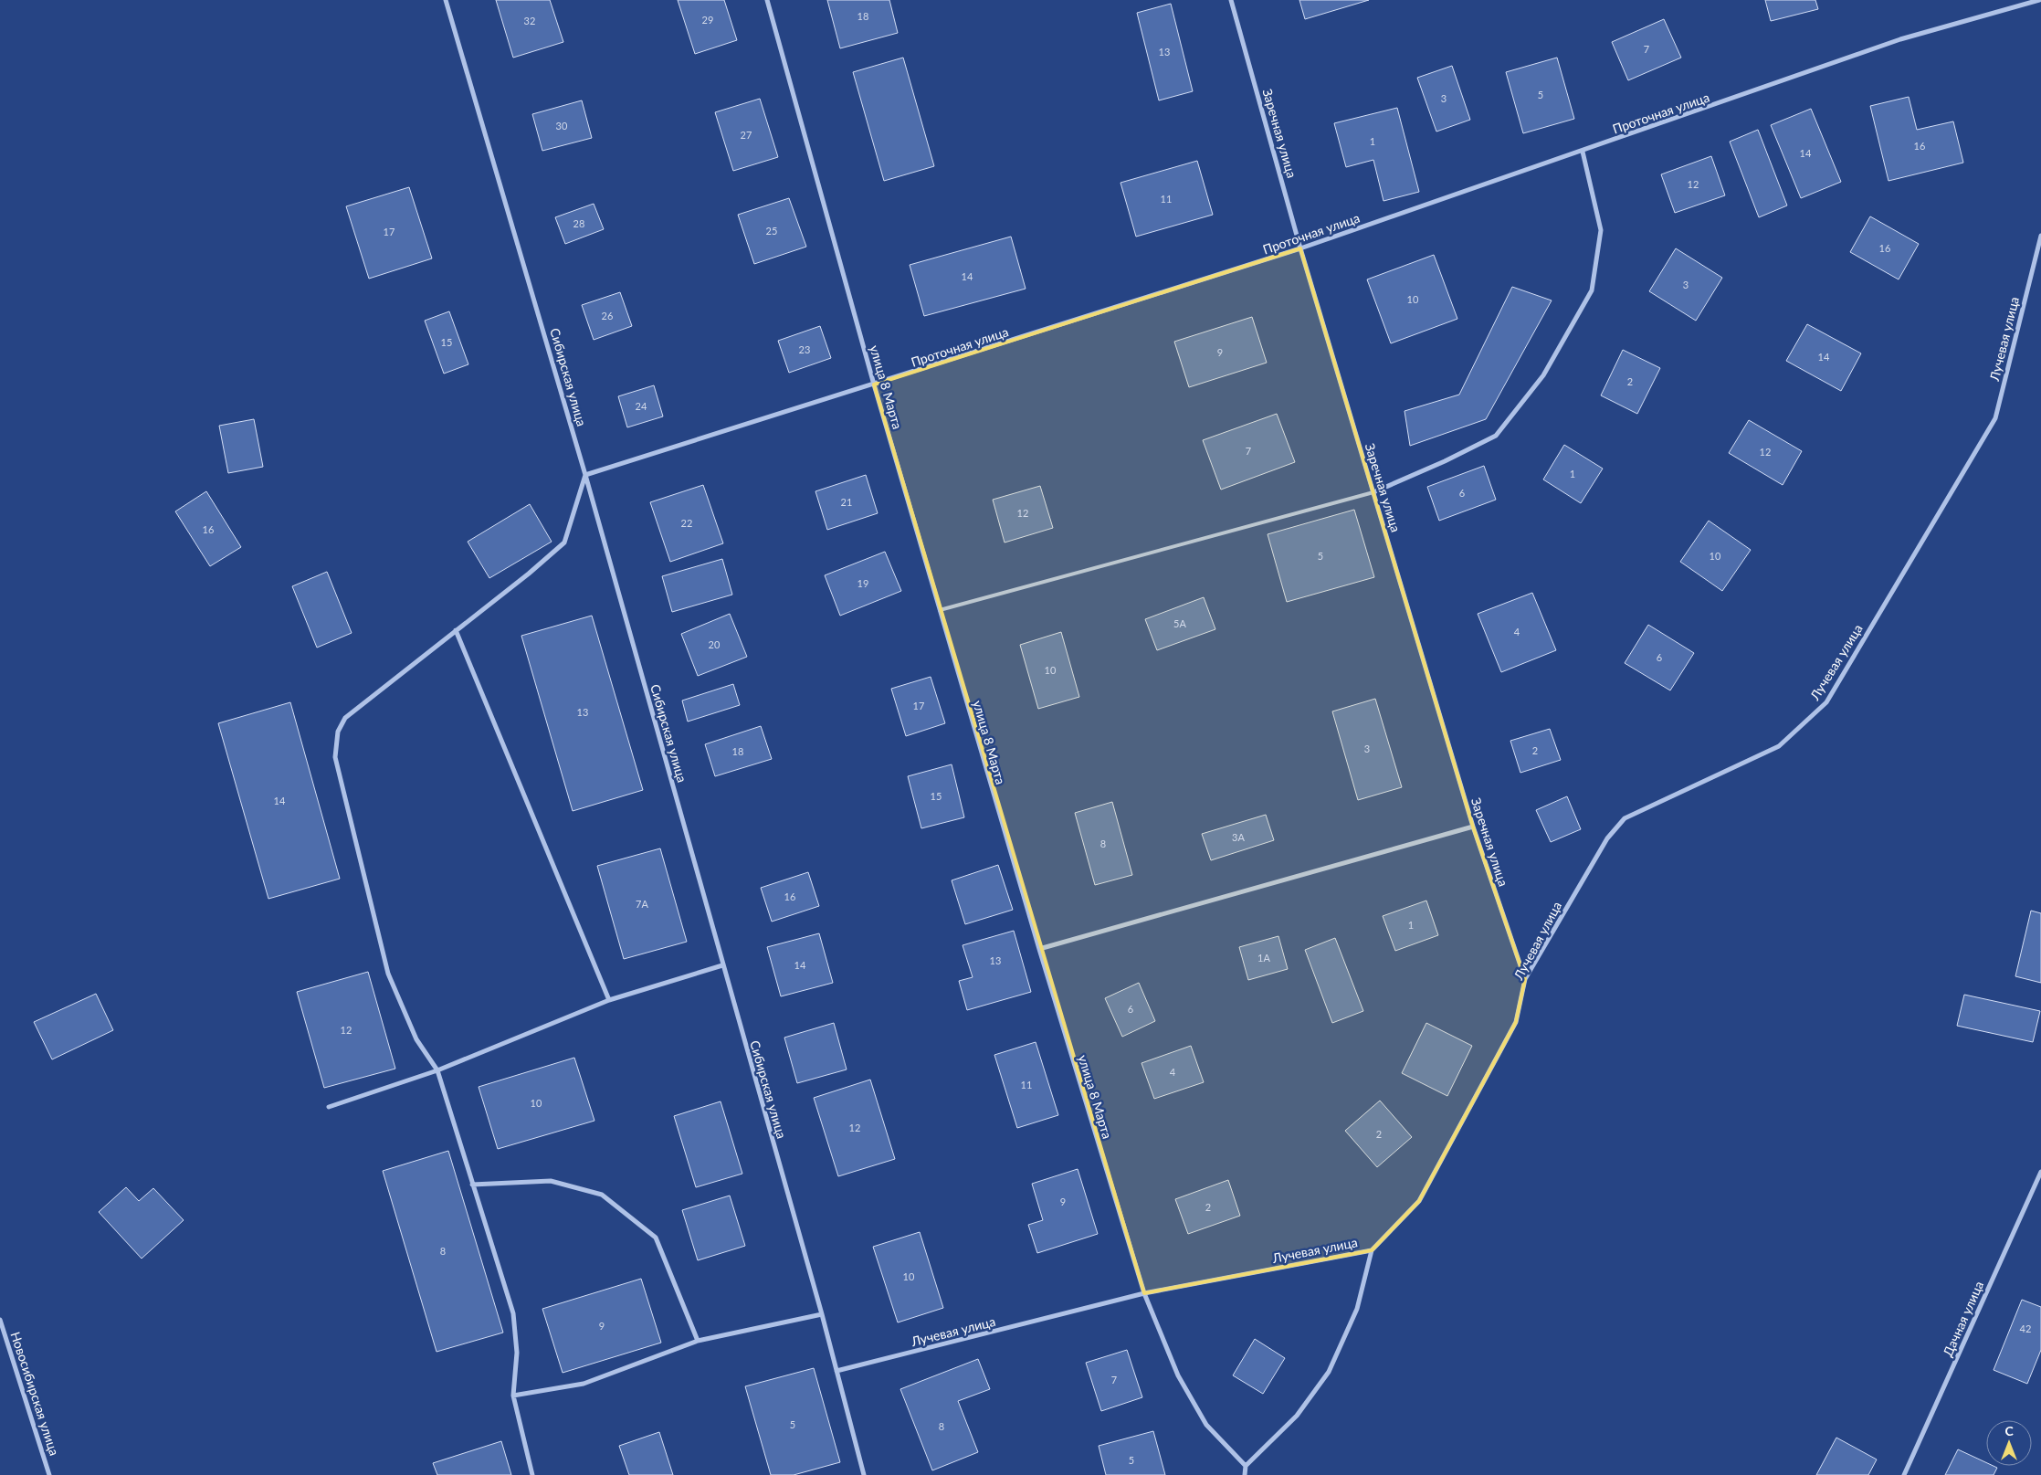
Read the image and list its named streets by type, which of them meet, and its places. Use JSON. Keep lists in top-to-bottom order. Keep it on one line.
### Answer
{"streets":{"street":["Проточная улица","Заречная улица","Лучевая улица","Сибирская улица","улица 8 Марта","Дачная улица","Новосибирская улица"]},"crossings":[["Проточная улица","Заречная улица"],["Проточная улица","Сибирская улица"],["Проточная улица","улица 8 Марта"],["Заречная улица","Лучевая улица"],["Лучевая улица","Сибирская улица"],["Лучевая улица","улица 8 Марта"]],"house_numbers":["18","29","32","7","13","5","3","30","27","1","16","14","12","11","28","25","17","16","14","3","10","26","15","23","9","14","2","24","7","12","1","6","21","12","22","16","5","10","19","5А","4","20","6","10","17","13","3","2","18","15","14","3А","8","16","7А","1","1А","13","14","6","12","4","11","10","12","2","9","2","8","10","9","42","7","5","8","5"],"north":"top"}
